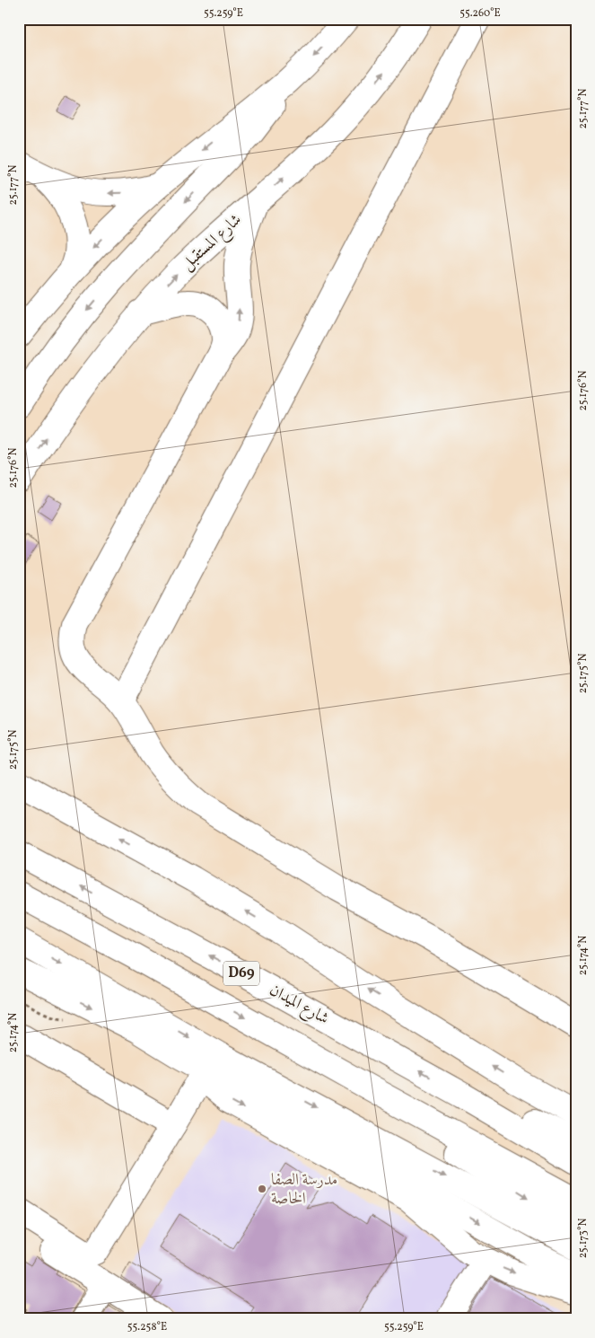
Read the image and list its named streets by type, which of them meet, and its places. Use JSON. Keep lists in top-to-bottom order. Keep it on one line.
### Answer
{"streets":{"main road":["شارع المستقبل","D69","شارع الميدان"]},"places":["مدرسة الصفا الخاصة"],"coordinates":["55.259°E","55.260°E","25.177°N","25.176°N","25.175°N","25.174°N","25.173°N","55.258°E"]}
